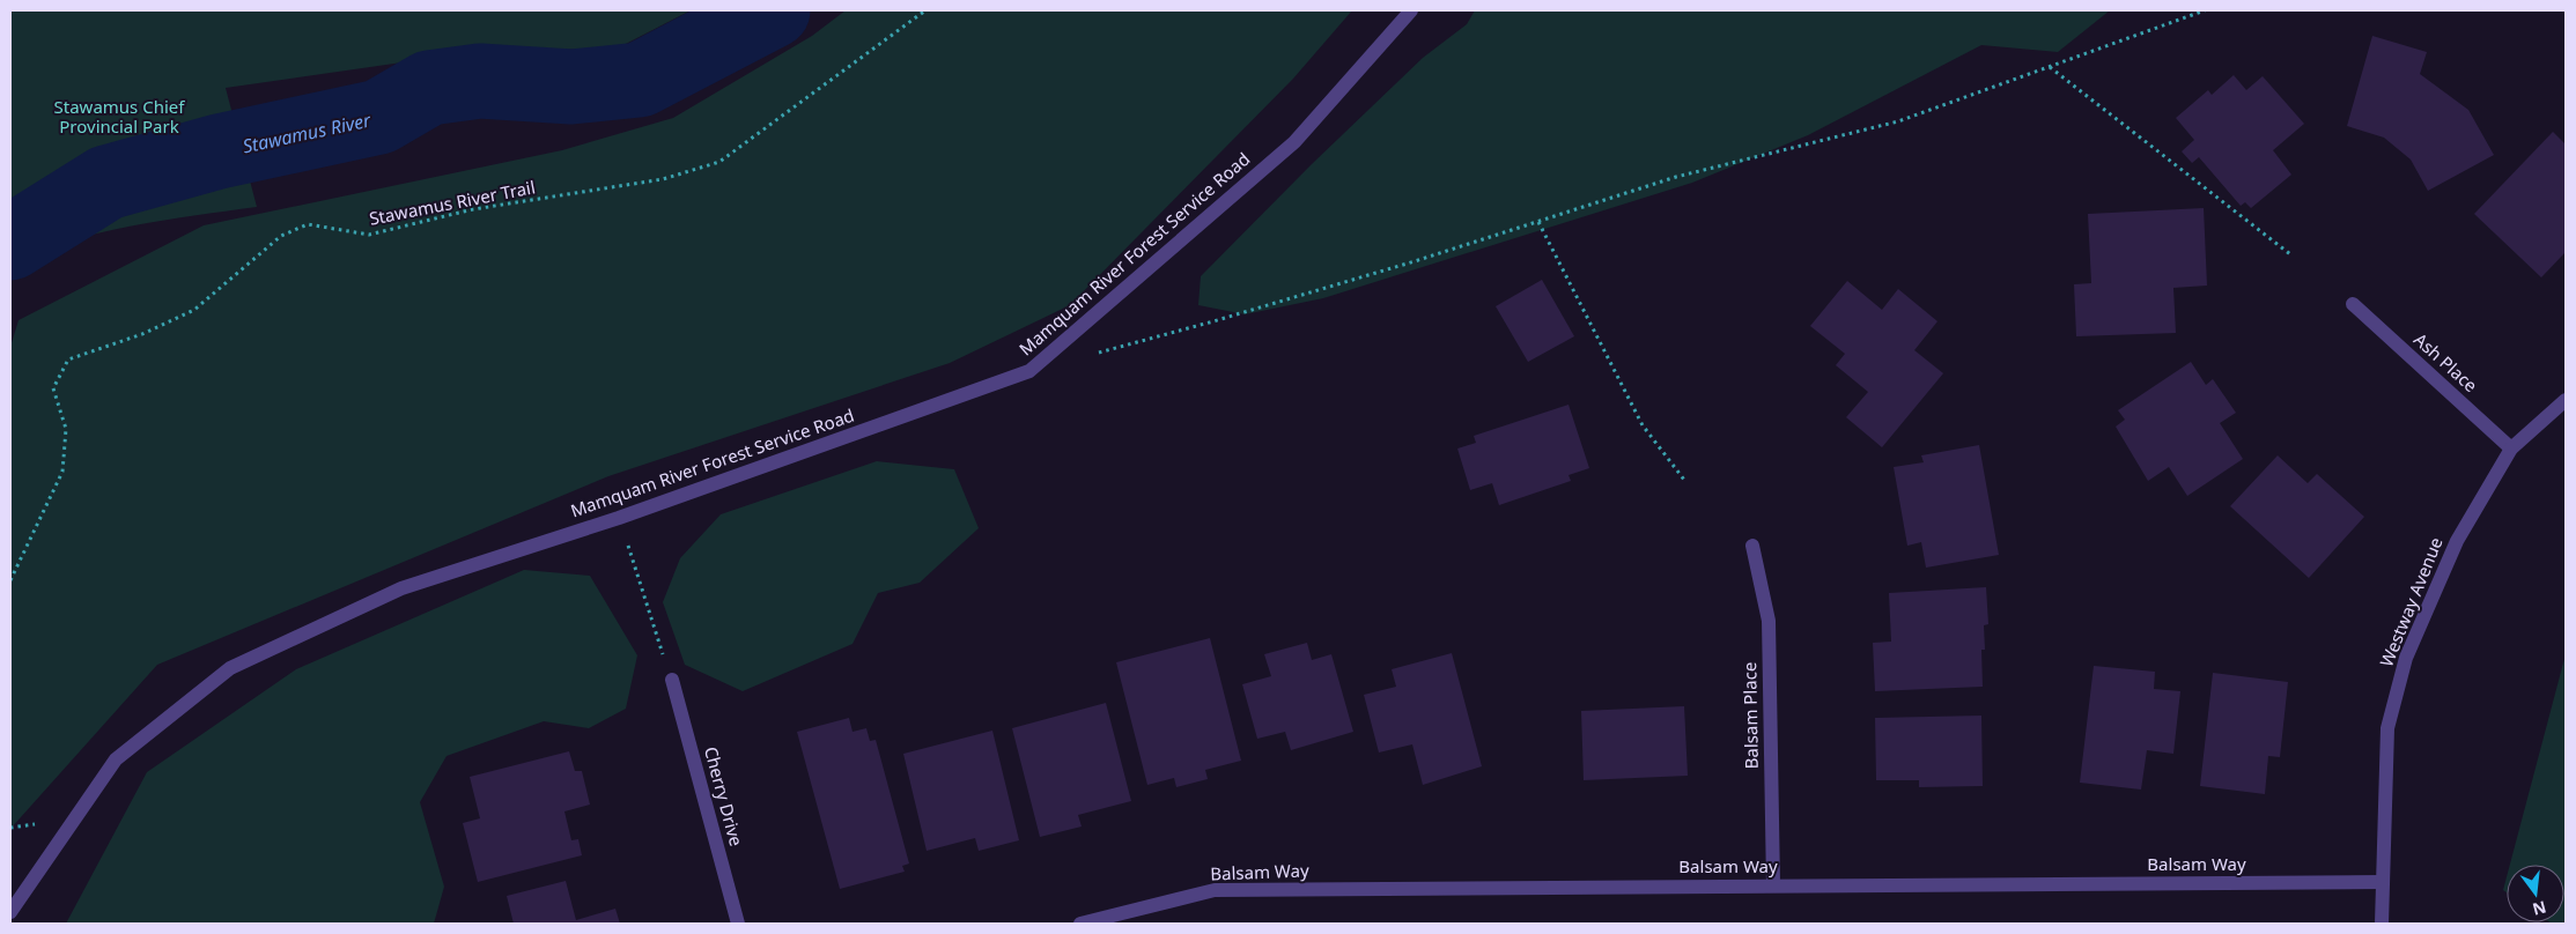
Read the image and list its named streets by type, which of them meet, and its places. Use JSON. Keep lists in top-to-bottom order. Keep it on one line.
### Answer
{"streets":{"street":["Mamquam River Forest Service Road","Ash Place","Westway Avenue","Balsam Place","Cherry Drive","Balsam Way"],"path":["Stawamus River Trail"]},"crossings":[["Ash Place","Westway Avenue"],["Westway Avenue","Balsam Way"],["Balsam Place","Balsam Way"]],"water":["Stawamus River"],"parks":["Stawamus Chief Provincial Park"],"north":"bottom"}
